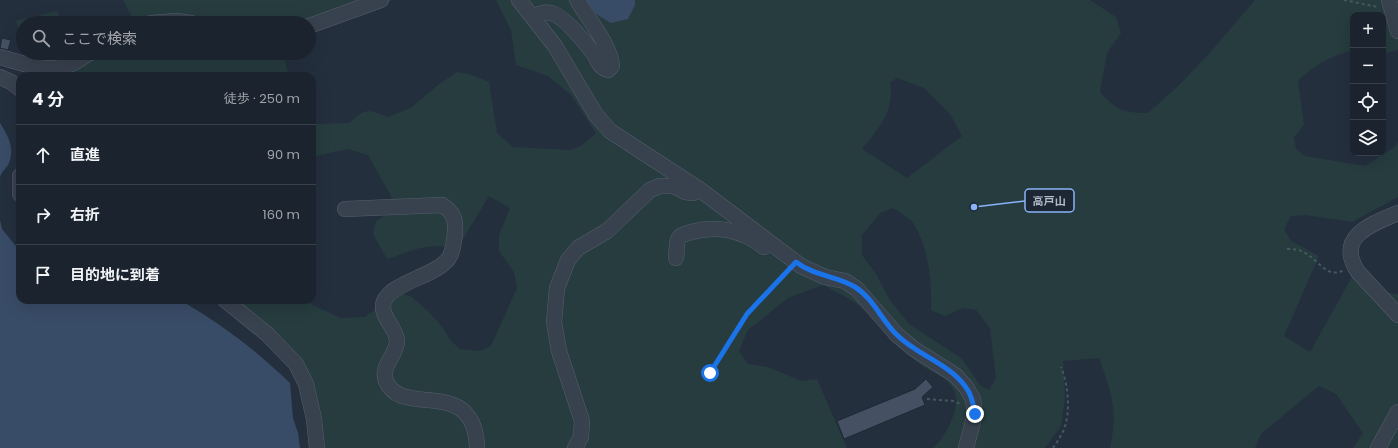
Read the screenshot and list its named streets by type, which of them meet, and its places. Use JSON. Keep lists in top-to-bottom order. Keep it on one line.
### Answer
{"places":["高戸山"],"page":{"map_buttons":["+","−"],"search":"ここで検索","heading":["4 分","徒歩 · 250 m"],"list":[["直進","90 m"],["右折","160 m"],"目的地に到着"]}}
